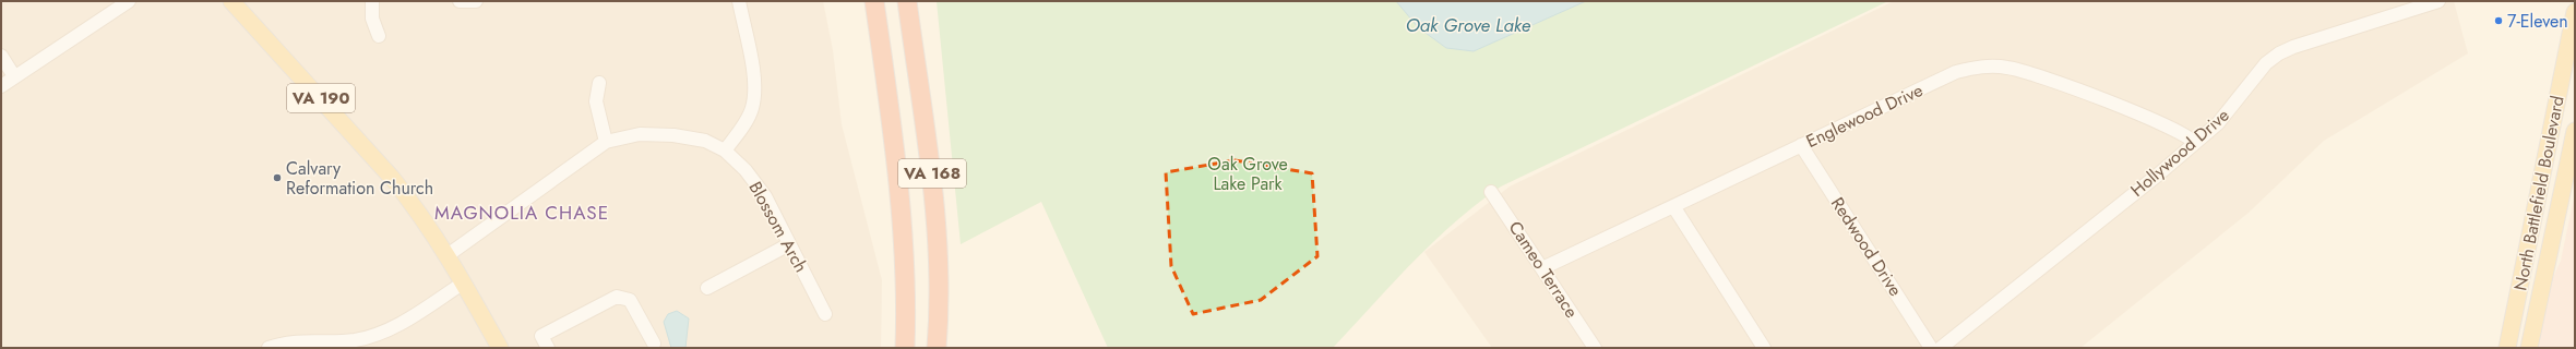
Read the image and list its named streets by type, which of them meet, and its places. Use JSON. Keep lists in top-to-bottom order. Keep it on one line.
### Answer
{"streets":{"highway":["VA 168"],"main road":["VA 190","North Battlefield Boulevard"],"street":["Englewood Drive","Hollywood Drive","Blossom Arch","Redwood Drive","Cameo Terrace"]},"crossings":[["VA 190","Blossom Arch"],["Englewood Drive","Hollywood Drive"],["Englewood Drive","Redwood Drive"],["Englewood Drive","Cameo Terrace"]],"districts":["MAGNOLIA CHASE"],"water":["Oak Grove Lake"],"parks":["Oak Grove Lake Park"],"places":["7-Eleven","Calvary Reformation Church"]}
